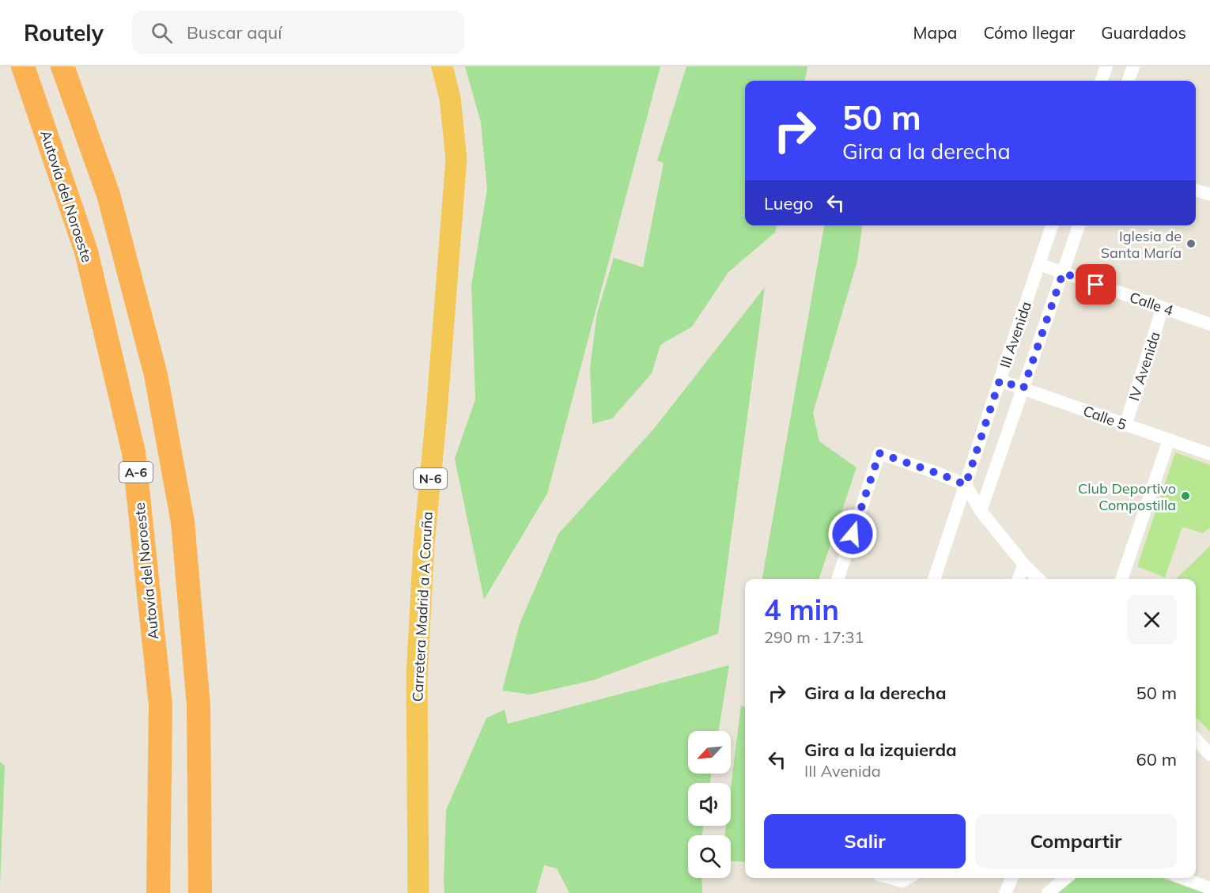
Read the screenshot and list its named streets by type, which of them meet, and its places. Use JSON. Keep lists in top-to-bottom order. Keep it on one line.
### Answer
{"streets":{"highway":["Autovía del Noroeste","A-6","N-6","Carretera Madrid a A Coruña"],"street":["Calle 4","III Avenida","IV Avenida","Calle 5"]},"crossings":[["Calle 4","III Avenida"],["Calle 4","IV Avenida"],["III Avenida","Calle 5"],["IV Avenida","Calle 5"]],"places":["Iglesia de Santa María","Club Deportivo Compostilla"],"north":"bottom left","page":{"header":"Routely","search":"Buscar aquí","nav":["Mapa","Cómo llegar","Guardados"],"turn":["50 m","Gira a la derecha"],"then":"Luego","heading":["4 min","290 m · 17:31"],"list":[{"name":"Gira a la derecha","value":"50 m"},{"name":"Gira a la izquierda","note":"III Avenida","value":"60 m"}],"buttons":["Salir","Compartir"]}}
